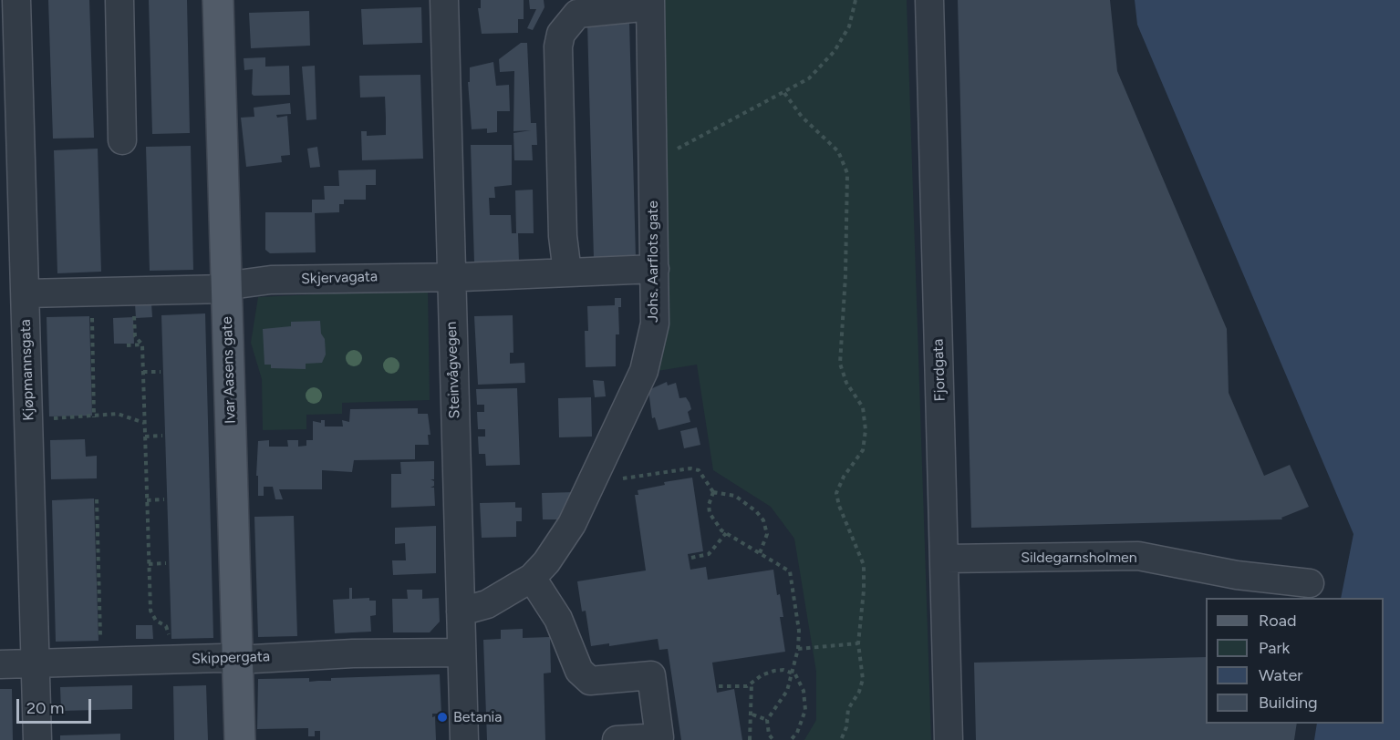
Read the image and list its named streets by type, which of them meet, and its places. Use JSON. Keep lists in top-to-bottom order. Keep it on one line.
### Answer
{"streets":{"main road":["Ivar Aasens gate"],"street":["Johs. Aarflots gate","Skjervagata","Kjøpmannsgata","Steinvågvegen","Fjordgata","Sildegarnsholmen","Skippergata"]},"crossings":[["Johs. Aarflots gate","Skjervagata"],["Johs. Aarflots gate","Steinvågvegen"],["Skjervagata","Kjøpmannsgata"],["Skjervagata","Ivar Aasens gate"],["Skjervagata","Steinvågvegen"],["Kjøpmannsgata","Skippergata"],["Ivar Aasens gate","Skippergata"],["Steinvågvegen","Skippergata"],["Fjordgata","Sildegarnsholmen"]],"places":["Betania"],"legend":["Road","Park","Water","Building"],"scale_bar":"20 m"}
